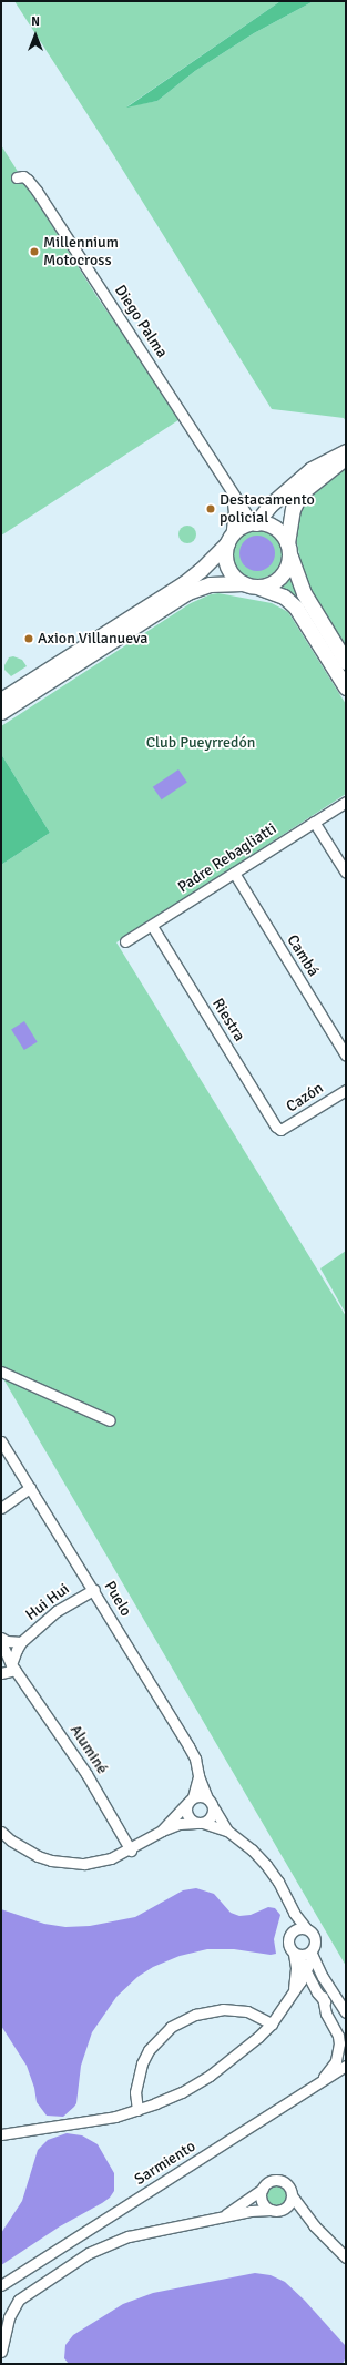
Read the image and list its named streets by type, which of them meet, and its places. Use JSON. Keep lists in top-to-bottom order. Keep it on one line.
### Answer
{"streets":{"street":["Diego Palma","Padre Rebagliatti","Cambá","Riestra","Cazón","Puelo","Hui Hui","Aluminé","Sarmiento"]},"crossings":[["Padre Rebagliatti","Cambá"],["Padre Rebagliatti","Riestra"],["Riestra","Cazón"],["Puelo","Hui Hui"]],"parks":["Club Pueyrredón"],"places":["Millennium Motocross","Destacamento policial","Axion Villanueva"],"north":"top"}
